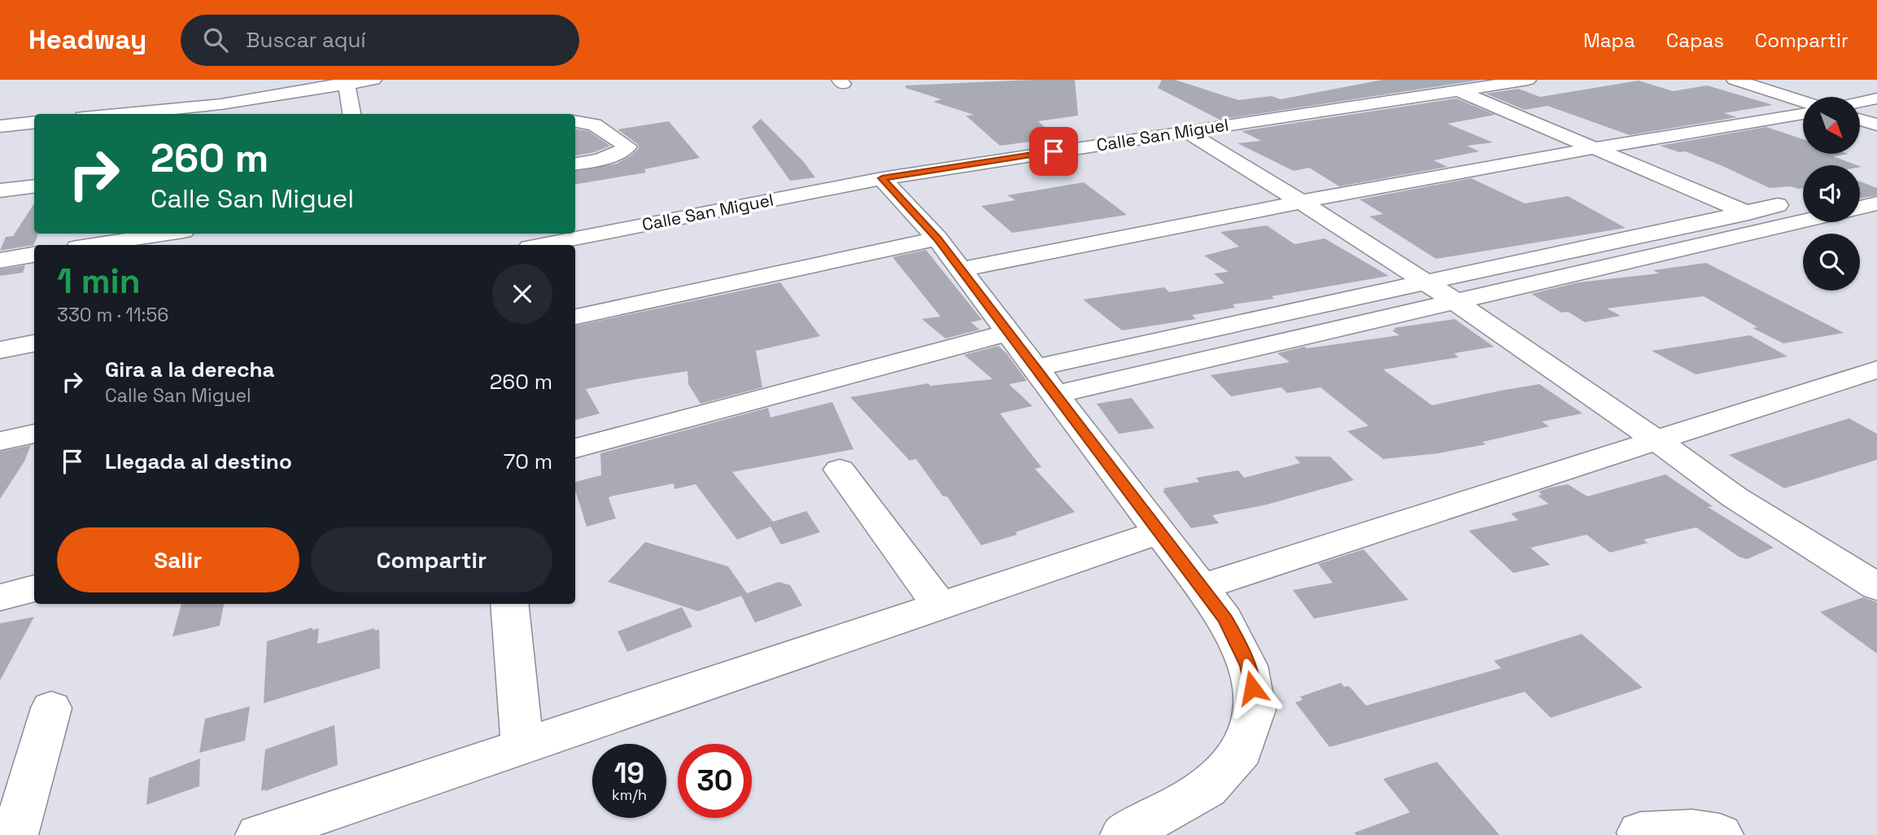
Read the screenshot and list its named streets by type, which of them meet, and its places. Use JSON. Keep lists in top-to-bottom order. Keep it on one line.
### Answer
{"streets":{"street":["Calle San Miguel"]},"north":"bottom right","page":{"header":"Headway","search":"Buscar aquí","nav":["Mapa","Capas","Compartir"],"turn":["260 m","Calle San Miguel"],"heading":["1 min","330 m · 11:56"],"list":[{"name":"Gira a la derecha","note":"Calle San Miguel","value":"260 m"},{"name":"Llegada al destino","value":"70 m"}],"buttons":["Salir","Compartir"],"speed":"19 km/h","limit":"30"}}
